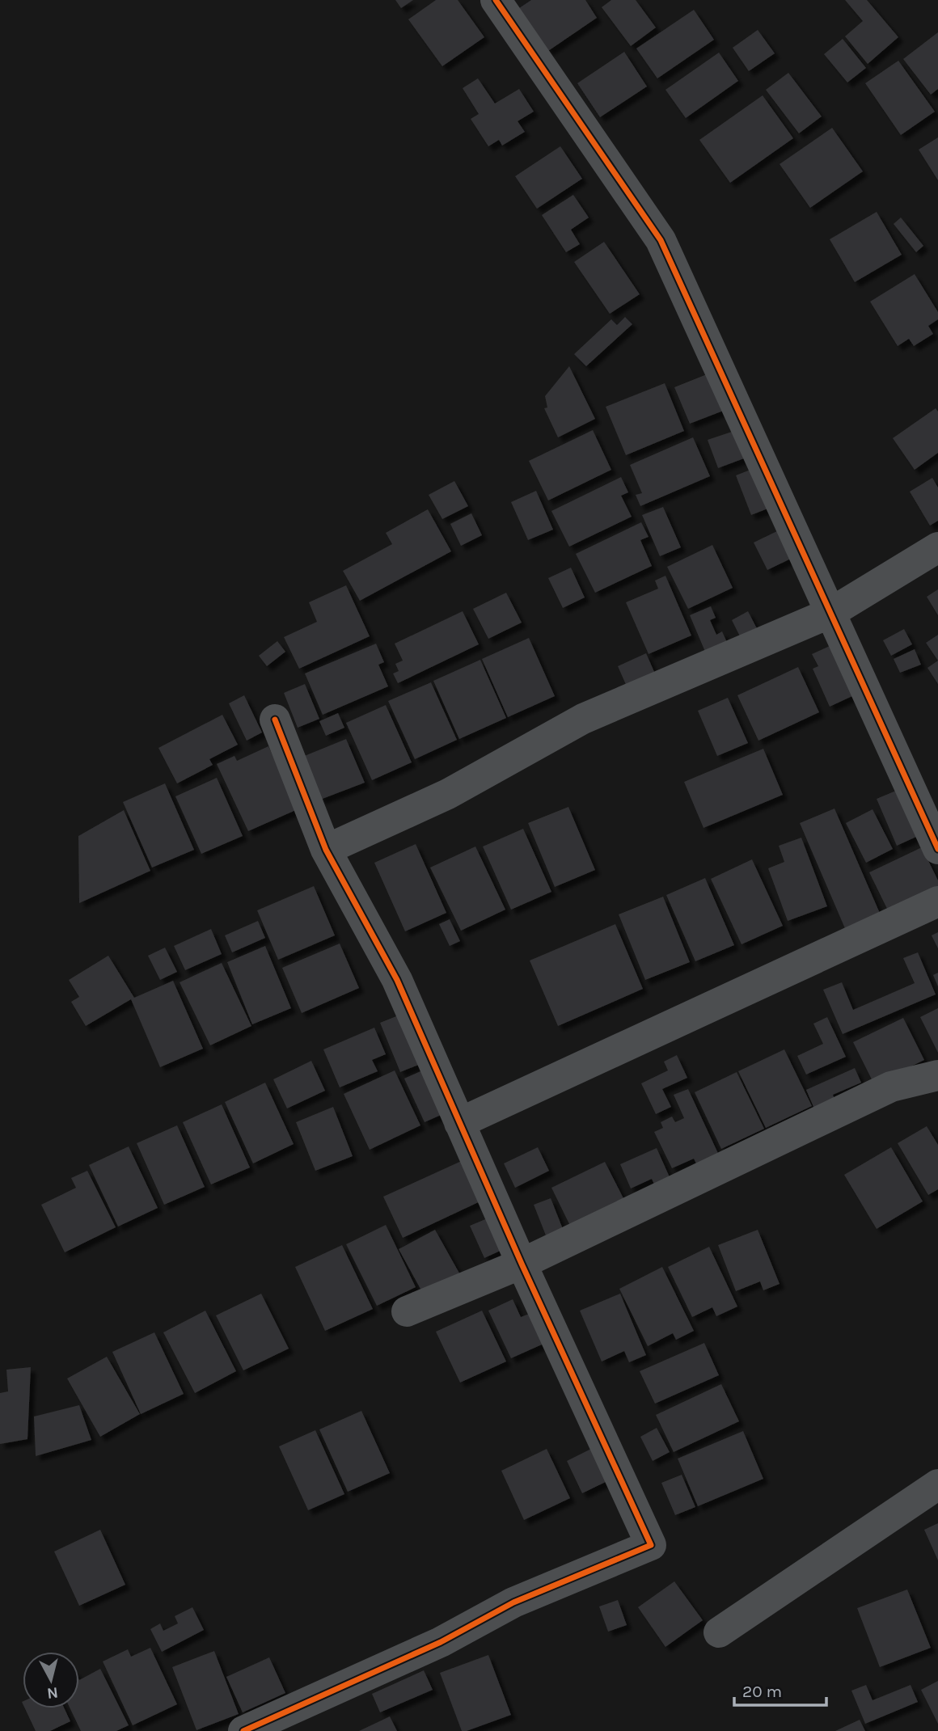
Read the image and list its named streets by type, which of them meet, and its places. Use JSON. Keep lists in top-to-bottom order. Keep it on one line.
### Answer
{"scale_bar":"20 m","north":"bottom"}
